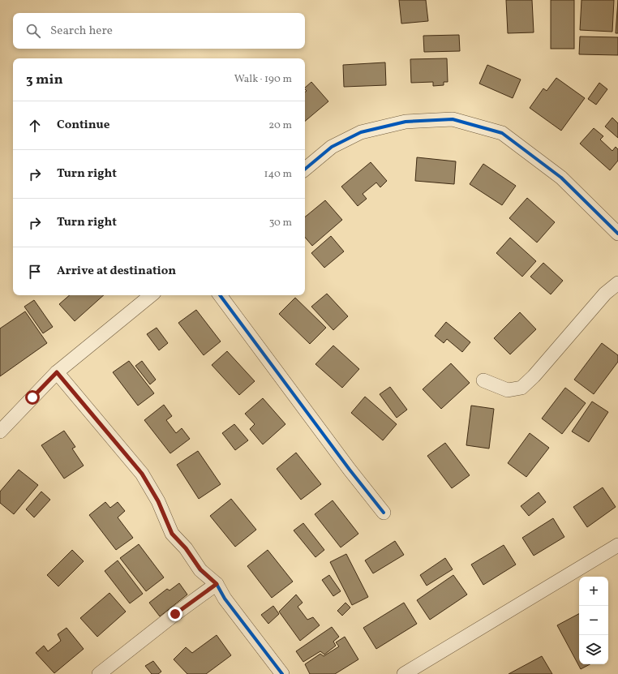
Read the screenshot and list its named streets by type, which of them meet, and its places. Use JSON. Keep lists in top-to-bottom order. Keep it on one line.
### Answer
{"page":{"search":"Search here","heading":["3 min","Walk · 190 m"],"list":[["Continue","20 m"],["Turn right","140 m"],["Turn right","30 m"],"Arrive at destination"],"map_buttons":["+","−"]}}
